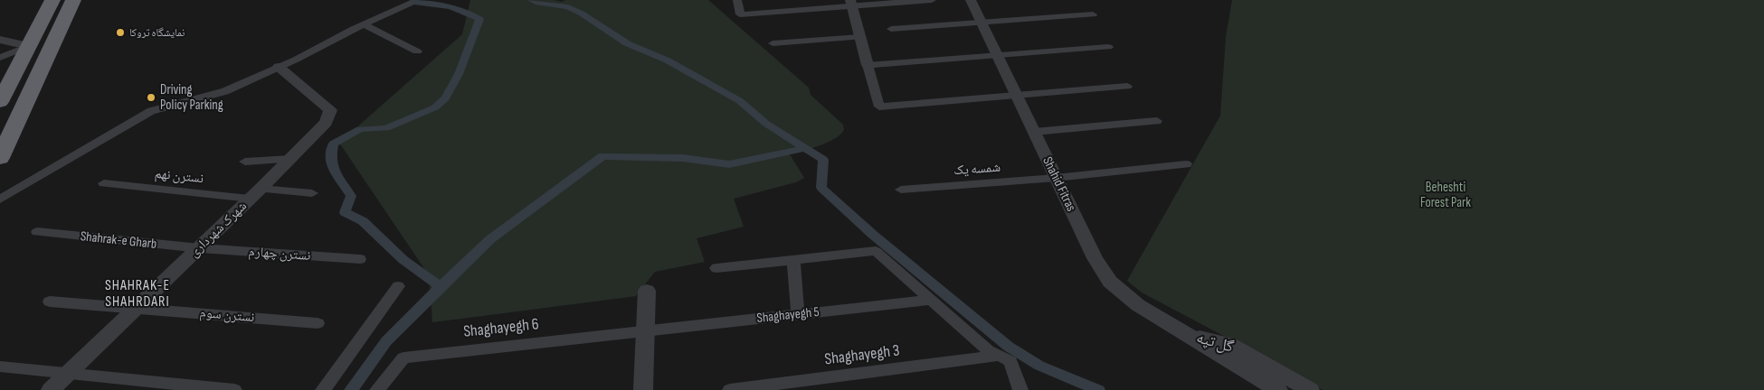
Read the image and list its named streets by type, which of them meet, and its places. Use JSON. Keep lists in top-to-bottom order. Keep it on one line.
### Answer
{"streets":{"street":["شمسه یک","نسترن نهم","Shahid Fitras","شهرک شهرداری","Shahrak-e Gharb","نسترن چهارم","نسترن سوم","Shaghayegh 5","Shaghayegh 6","گل تپه","Shaghayegh 3"]},"crossings":[["شمسه یک","Shahid Fitras"],["نسترن نهم","شهرک شهرداری"],["Shahid Fitras","گل تپه"],["شهرک شهرداری","Shahrak-e Gharb"],["شهرک شهرداری","نسترن چهارم"],["شهرک شهرداری","نسترن سوم"],["Shahrak-e Gharb","نسترن چهارم"],["Shaghayegh 5","Shaghayegh 6"]],"districts":["SHAHRAK-E SHAHRDARI"],"parks":["Beheshti Forest Park"],"places":["نمایشگاه تروکا","Driving Policy Parking"]}
